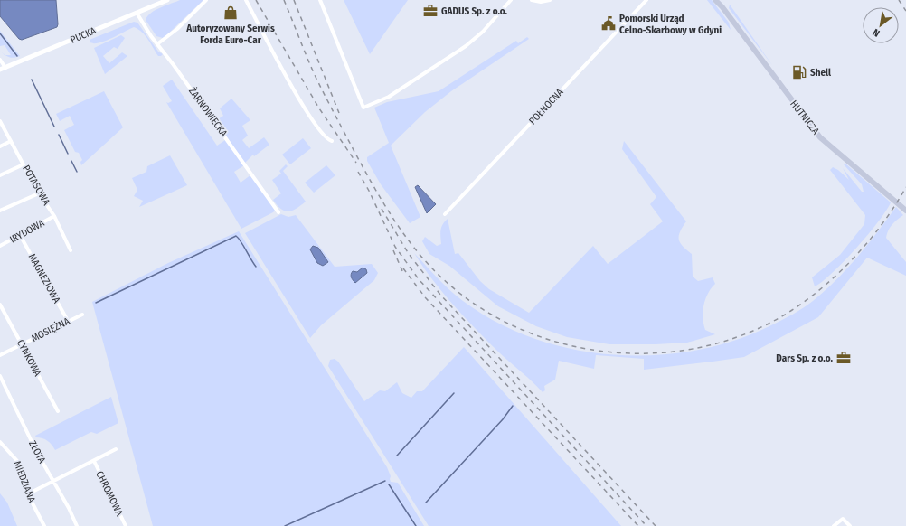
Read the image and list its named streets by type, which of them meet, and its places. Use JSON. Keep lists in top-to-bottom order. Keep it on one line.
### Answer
{"streets":{"main road":["HUTNICZA"],"street":["PUCKA","PÓŁNOCNA","ŻARNOWIECKA","POTASOWA","IRYDOWA","MAGNEZJOWA","MOSIĘŻNA","CYNKOWA","ZŁOTA","MIEDZIANA","CHROMOWA"]},"crossings":[["PUCKA","ŻARNOWIECKA"],["POTASOWA","IRYDOWA"],["IRYDOWA","MAGNEZJOWA"],["MAGNEZJOWA","MOSIĘŻNA"],["MOSIĘŻNA","CYNKOWA"],["ZŁOTA","CHROMOWA"],["MIEDZIANA","CHROMOWA"]],"places":{"office":["GADUS Sp. z o.o.","Dars Sp. z o.o."],"shop":["Autoryzowany Serwis Forda Euro-Car"],"public building":["Pomorski Urząd Celno-Skarbowy w Gdyni"],"fuel station":["Shell"]},"north":"bottom left"}
